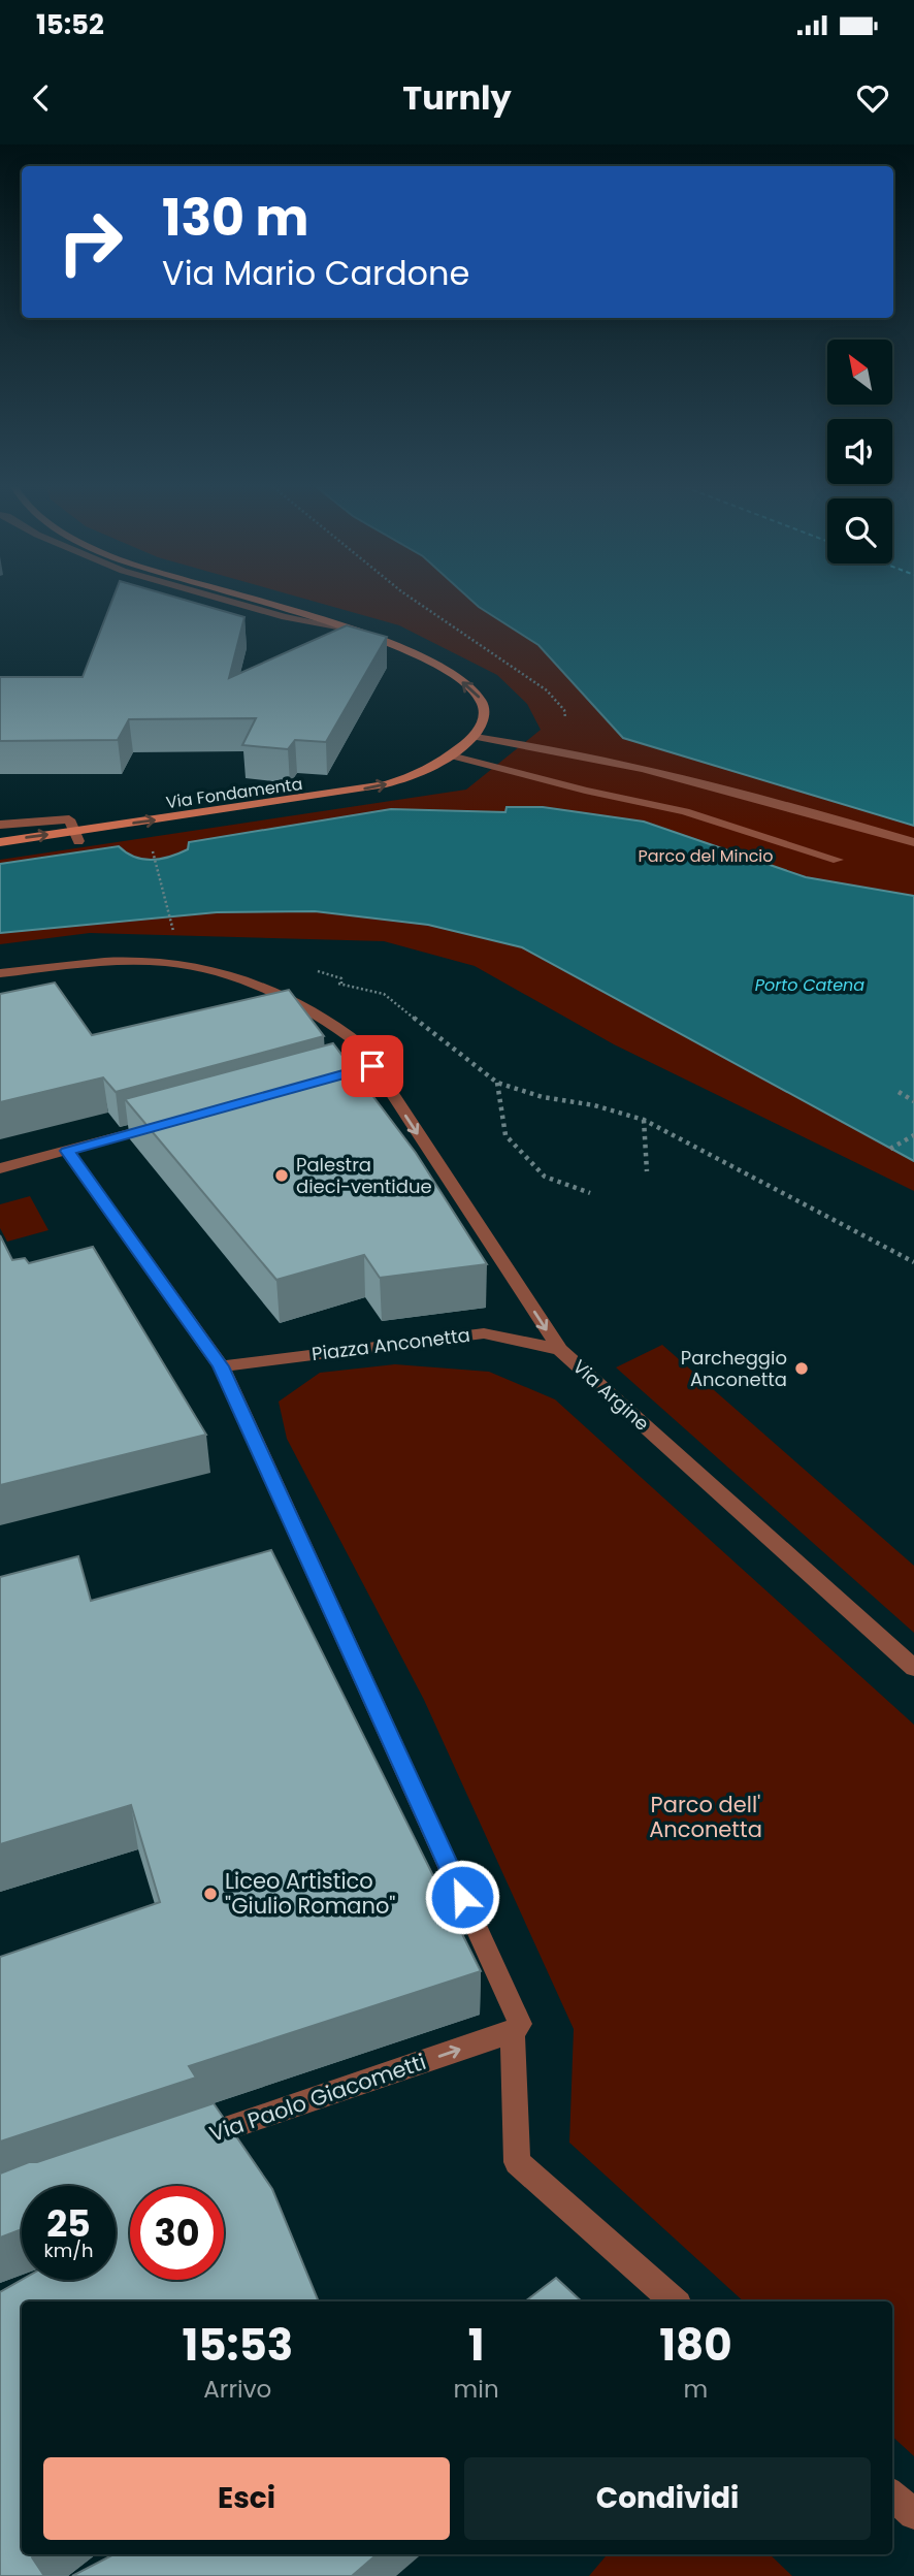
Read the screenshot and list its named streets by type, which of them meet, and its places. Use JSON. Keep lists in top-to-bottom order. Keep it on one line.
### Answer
{"streets":{"main road":["Via Fondamenta"],"street":["Piazza Anconetta","Via Argine","Via Paolo Giacometti"]},"crossings":[["Piazza Anconetta","Via Argine"]],"one_way":["Via Fondamenta","Via Argine","Via Paolo Giacometti"],"water":["Porto Catena"],"parks":["Parco del Mincio","Parco dell' Anconetta"],"places":["Palestra dieci-ventidue","Parcheggio Anconetta","Liceo Artistico \"Giulio Romano\""],"north":"top left","page":{"status":"15:52","header":"Turnly","turn":["130 m","Via Mario Cardone"],"speed":"25 km/h","limit":"30","eta":["15:53","Arrivo","1","min","180","m"],"buttons":["Esci","Condividi"]}}
